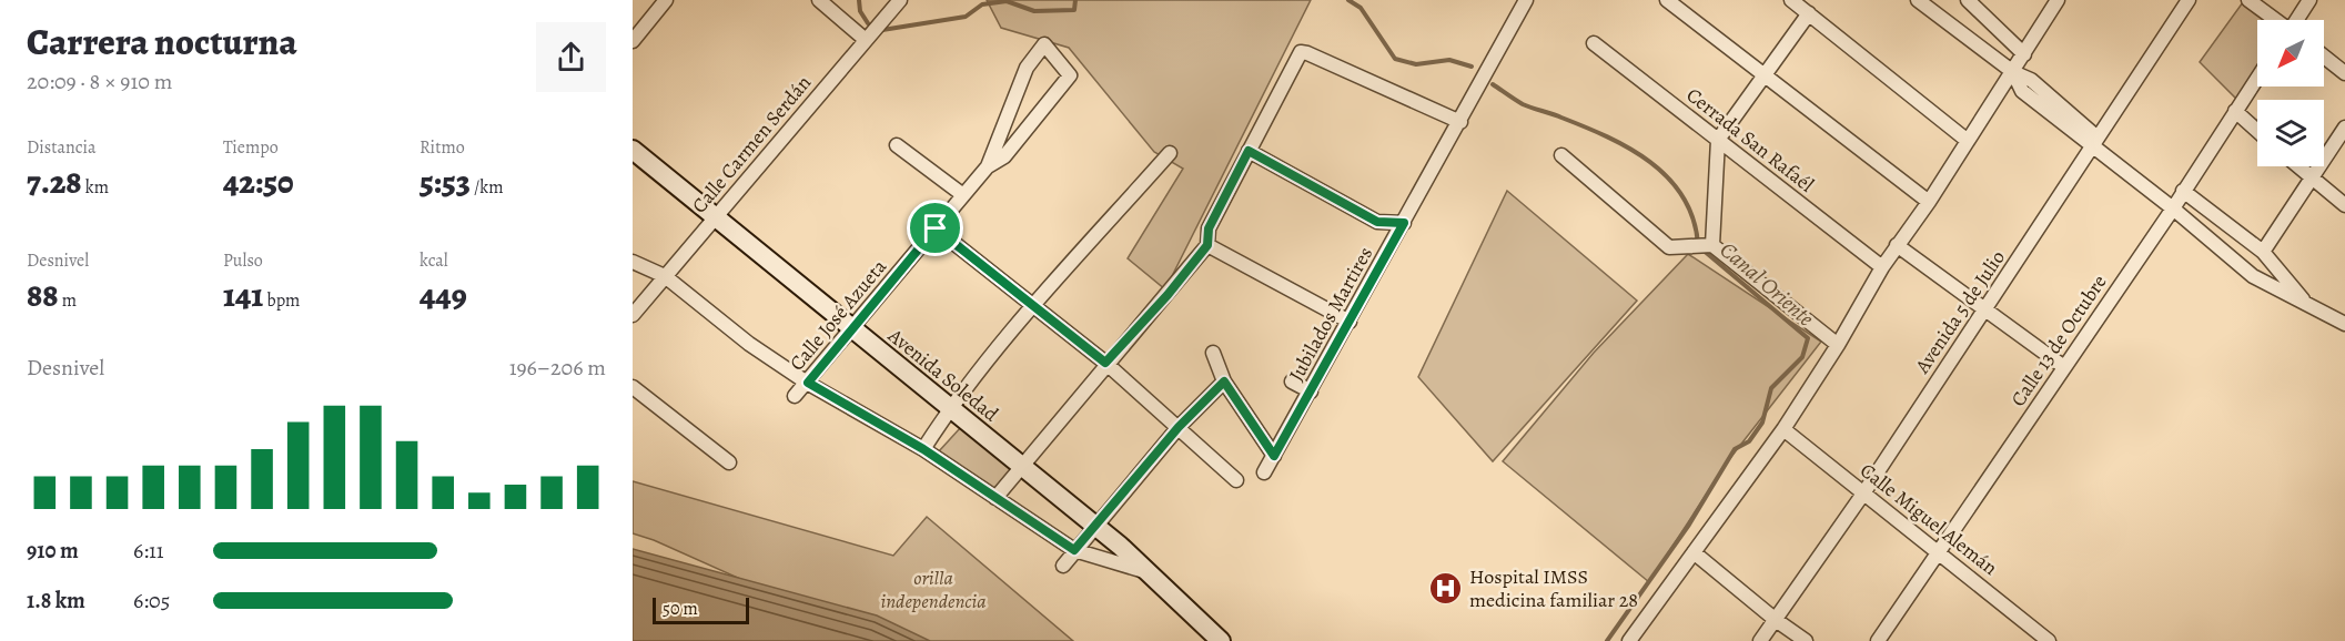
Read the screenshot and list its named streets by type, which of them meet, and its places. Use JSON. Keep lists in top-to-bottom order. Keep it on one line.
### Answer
{"streets":{"main road":["Avenida Soledad"],"street":["Cerrada San Rafaél","Calle Carmen Serdán","Avenida 5 de Julio","Jubilados Martires","Calle José Azueta","Calle 13 de Octubre","Calle Miguel Alemán"]},"crossings":[["Calle Carmen Serdán","Avenida Soledad"],["Avenida 5 de Julio","Calle Miguel Alemán"],["Calle José Azueta","Avenida Soledad"],["Calle 13 de Octubre","Calle Miguel Alemán"]],"water":["Canal Oriente"],"parks":["orilla independencia"],"places":{"hospital":["Hospital IMSS medicina familiar 28"]},"scale_bar":"50 m","north":"bottom left","page":{"heading":["Carrera nocturna","20:09 · 8 × 910 m"],"stats":[["Distancia","7.28 km"],["Tiempo","42:50"],["Ritmo","5:53 /km"],["Desnivel","88 m"],["Pulso","141 bpm"],["kcal","449"]],"chart":["Desnivel","196–206 m"],"list":[{"name":"910 m","note":"6:11"},{"name":"1.8 km","note":"6:05"}],"scale":"50 m"}}
